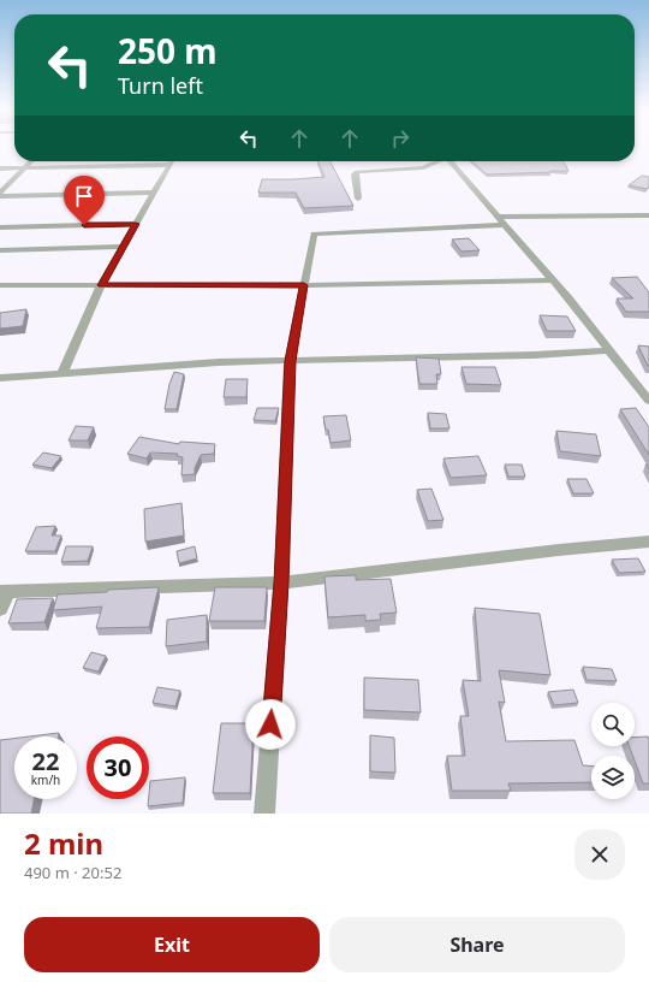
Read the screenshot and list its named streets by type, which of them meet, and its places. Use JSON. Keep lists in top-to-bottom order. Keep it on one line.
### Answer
{"page":{"turn":["250 m","Turn left"],"speed":"22 km/h","limit":"30","heading":["2 min","490 m · 20:52"],"buttons":["Exit","Share"]}}
